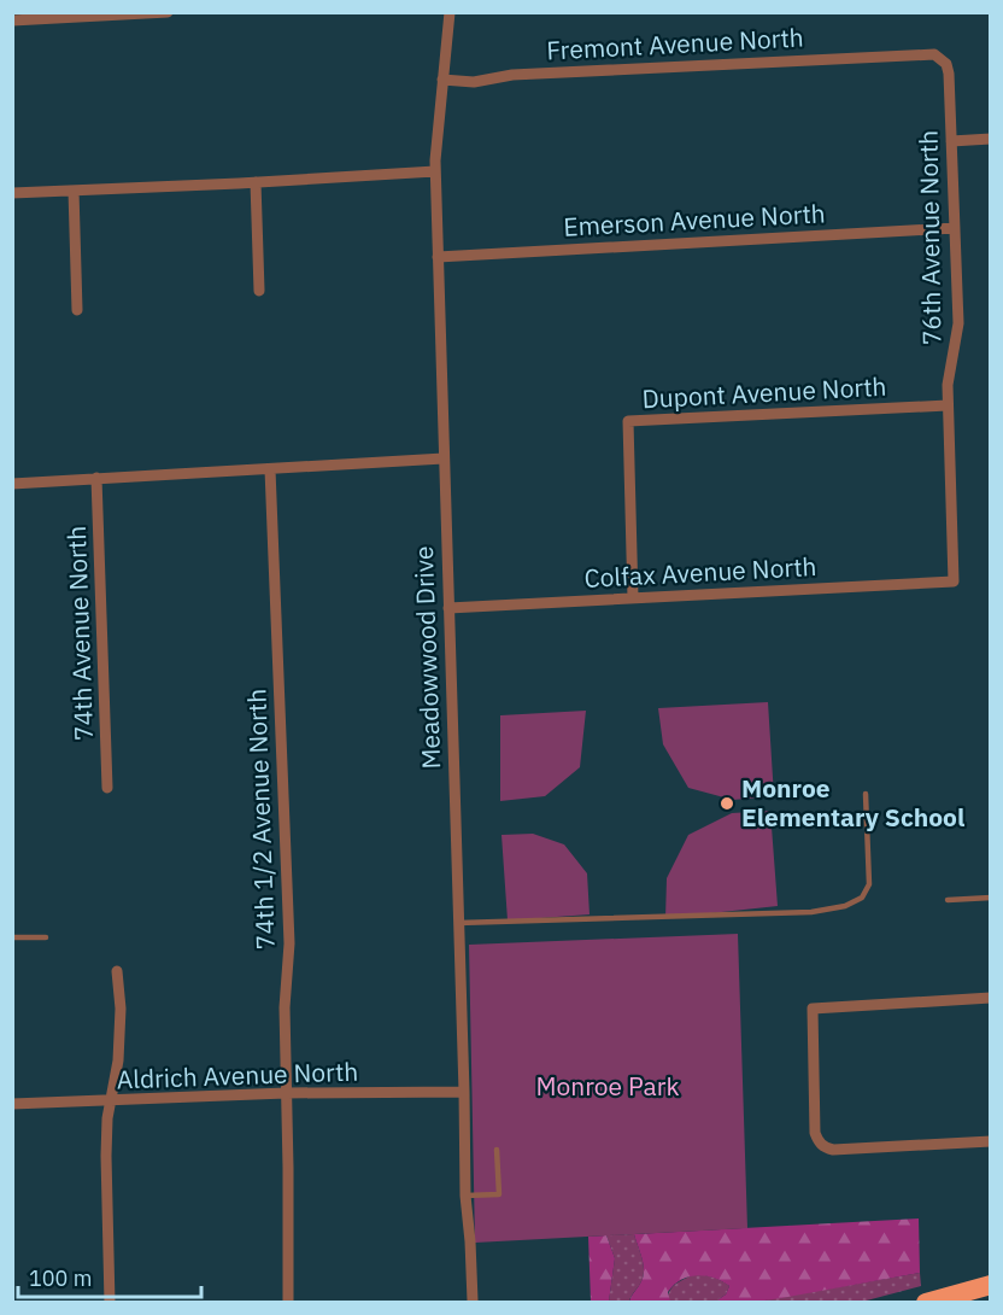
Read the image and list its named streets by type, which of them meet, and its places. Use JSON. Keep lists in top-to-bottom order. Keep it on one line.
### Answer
{"streets":{"street":["Fremont Avenue North","Emerson Avenue North","76th Avenue North","Dupont Avenue North","Colfax Avenue North","74th Avenue North","Meadowwood Drive","74th 1/2 Avenue North","Aldrich Avenue North"]},"crossings":[["Fremont Avenue North","76th Avenue North"],["Fremont Avenue North","Meadowwood Drive"],["Emerson Avenue North","76th Avenue North"],["Emerson Avenue North","Meadowwood Drive"],["76th Avenue North","Dupont Avenue North"],["76th Avenue North","Colfax Avenue North"],["Dupont Avenue North","Colfax Avenue North"],["Colfax Avenue North","Meadowwood Drive"],["Meadowwood Drive","Aldrich Avenue North"],["74th 1/2 Avenue North","Aldrich Avenue North"]],"parks":["Monroe Park"],"places":["Monroe Elementary School"],"scale_bar":"100 m"}
